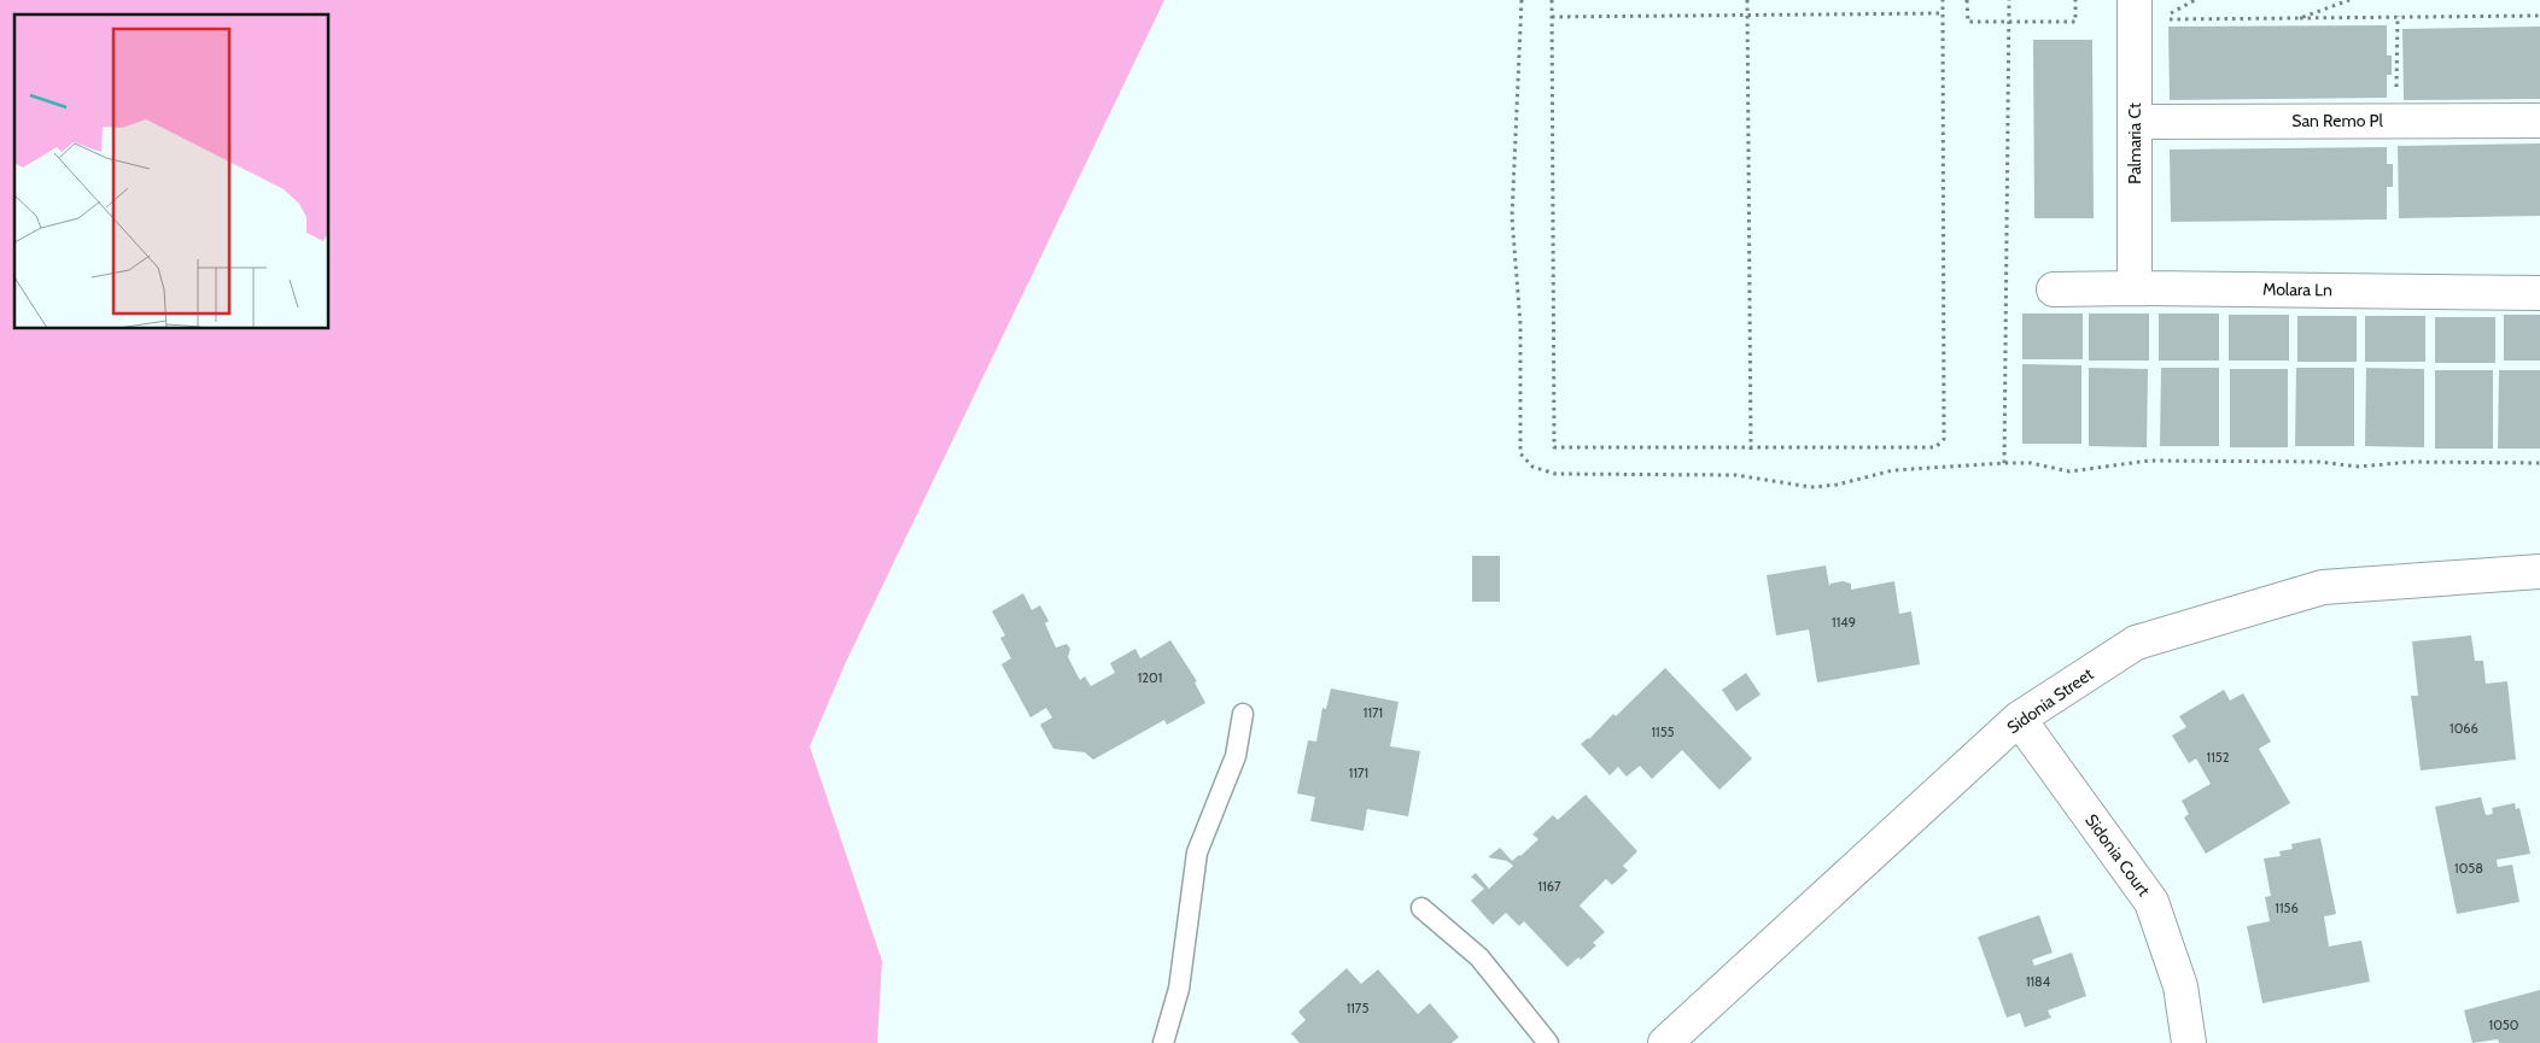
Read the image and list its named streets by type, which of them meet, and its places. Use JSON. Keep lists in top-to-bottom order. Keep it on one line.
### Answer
{"streets":{"street":["San Remo Pl","Palmaria Ct","Molara Ln","Sidonia Street","Sidonia Court"]},"crossings":[["San Remo Pl","Palmaria Ct"],["Palmaria Ct","Molara Ln"],["Sidonia Street","Sidonia Court"]],"house_numbers":["1149","1201","1171","1066","1155","1152","1171","1058","1167","1156","1184","1175","1050"]}
